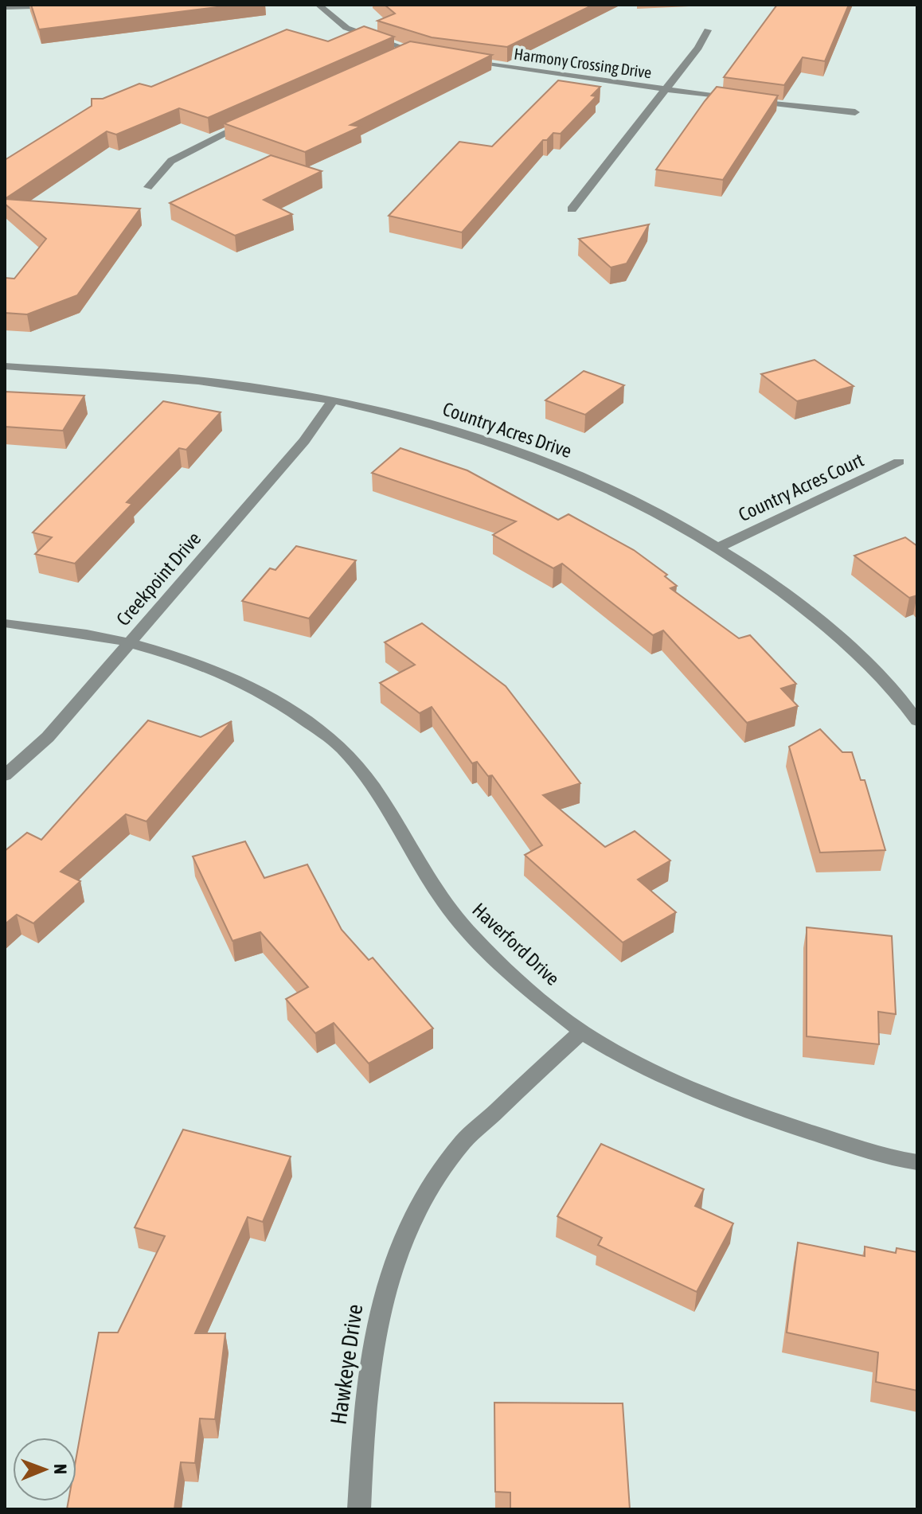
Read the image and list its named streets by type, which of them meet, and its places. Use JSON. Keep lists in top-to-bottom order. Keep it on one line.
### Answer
{"streets":{"street":["Harmony Crossing Drive","Country Acres Drive","Country Acres Court","Creekpoint Drive","Haverford Drive","Hawkeye Drive"]},"crossings":[["Country Acres Drive","Country Acres Court"],["Country Acres Drive","Creekpoint Drive"],["Creekpoint Drive","Haverford Drive"],["Haverford Drive","Hawkeye Drive"]],"north":"right"}
